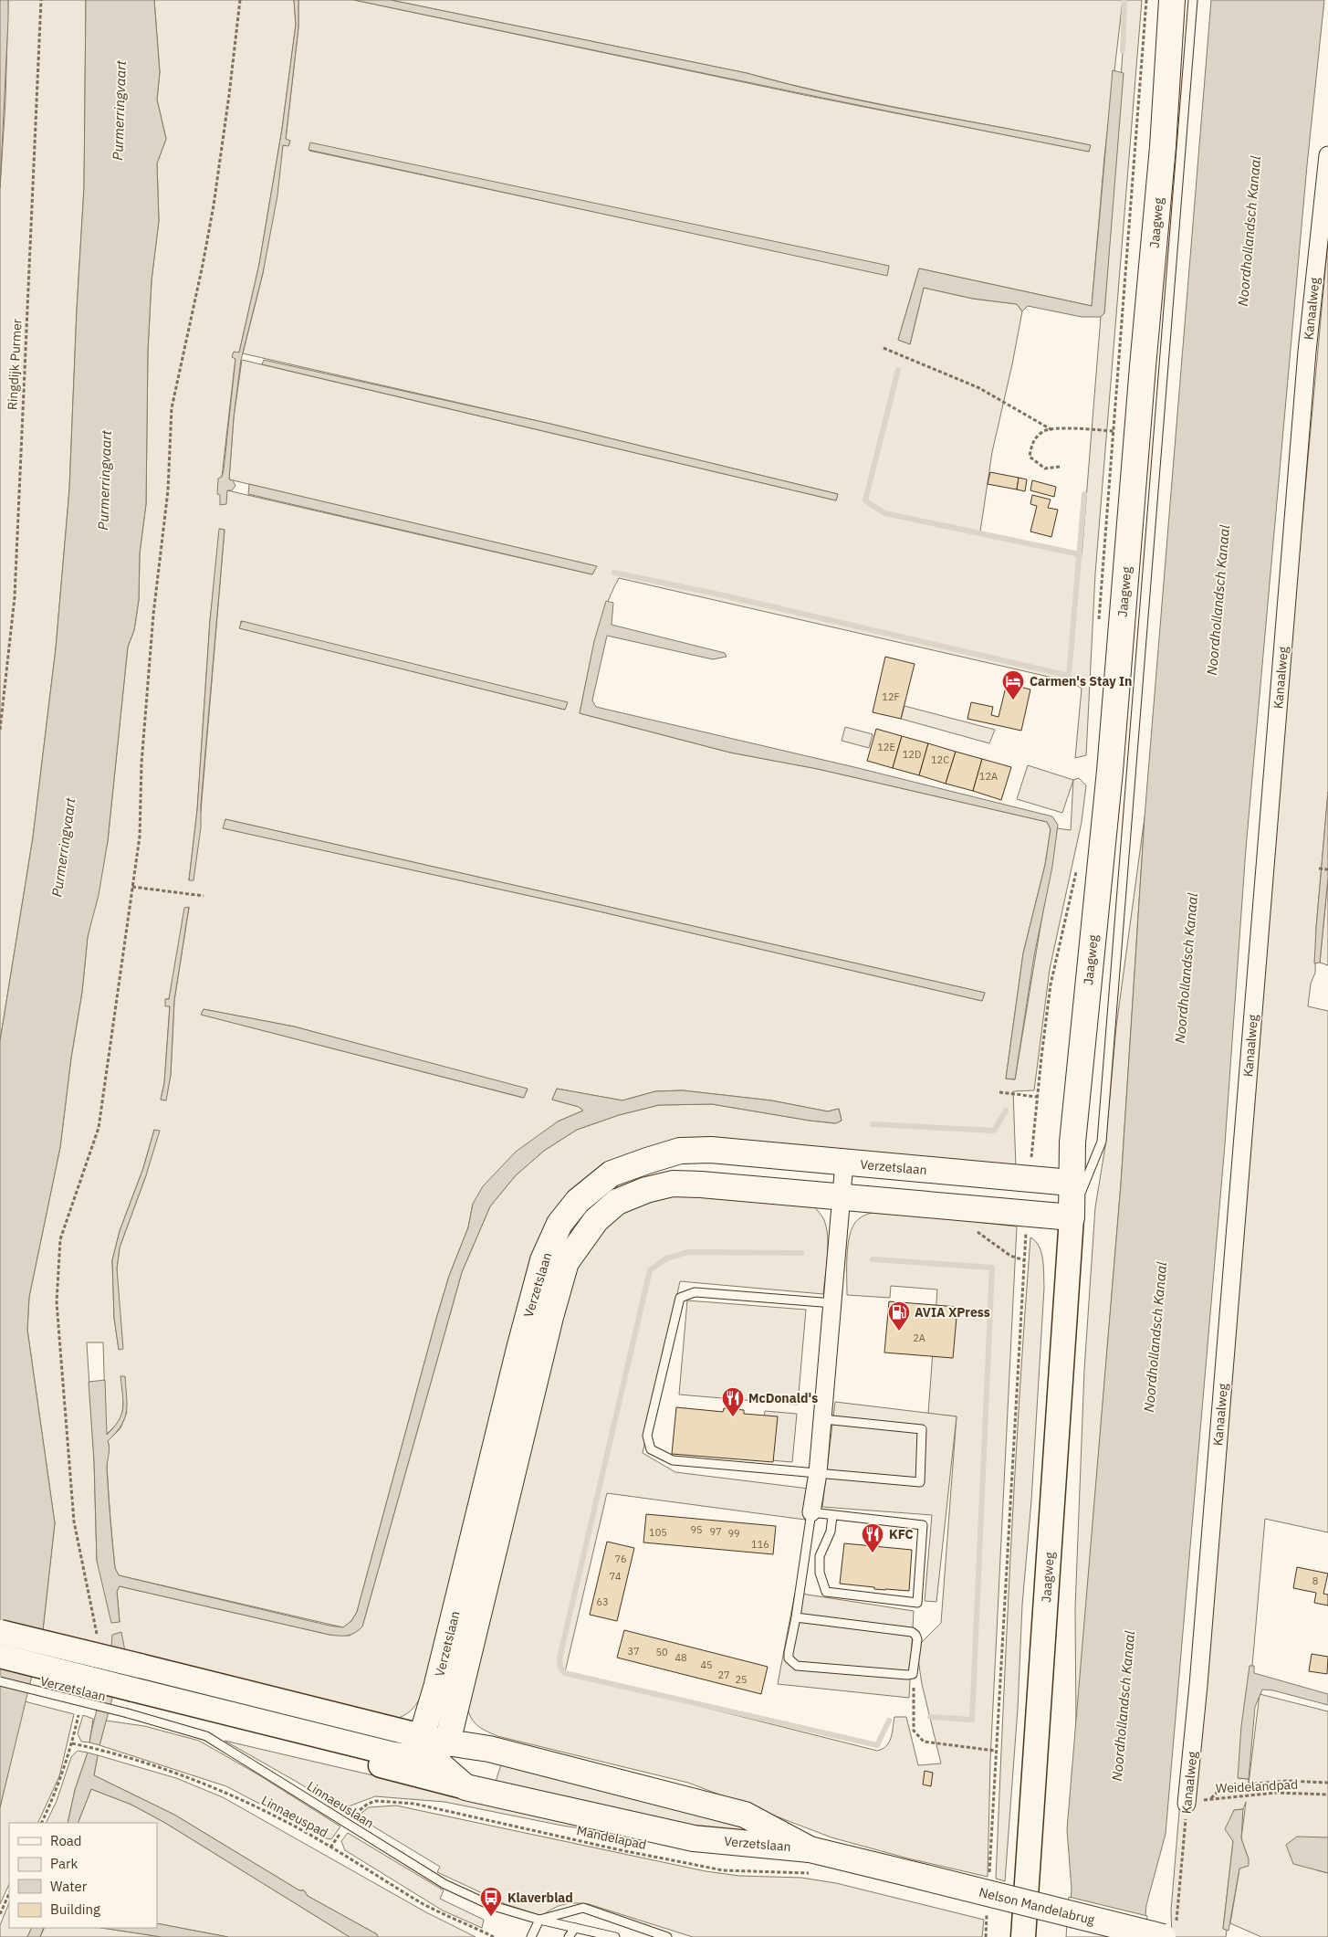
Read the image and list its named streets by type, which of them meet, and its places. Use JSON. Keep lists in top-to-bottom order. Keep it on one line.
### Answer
{"streets":{"main road":["Jaagweg","Verzetslaan","Nelson Mandelabrug"],"street":["Kanaalweg"],"lane":["Linnaeuslaan"],"path":["Ringdijk Purmer","Weidelandpad","Linnaeuspad","Mandelapad"]},"crossings":[["Jaagweg","Verzetslaan"],["Kanaalweg","Weidelandpad"],["Kanaalweg","Nelson Mandelabrug"],["Verzetslaan","Linnaeuslaan"],["Verzetslaan","Nelson Mandelabrug"],["Linnaeuslaan","Mandelapad"],["Linnaeuspad","Mandelapad"]],"water":["Purmerringvaart","Noordhollandsch Kanaal"],"places":{"hotel":["Carmen's Stay In"],"fuel station":["AVIA XPress"],"restaurant":["McDonald's","KFC"],"bus stop":["Klaverblad"]},"house_numbers":["12F","12E","12D","12C","12A","2A","95","97","105","99","116","76","74","8","63","37","50","48","45","27","25"],"legend":["Road","Park","Water","Building"]}
